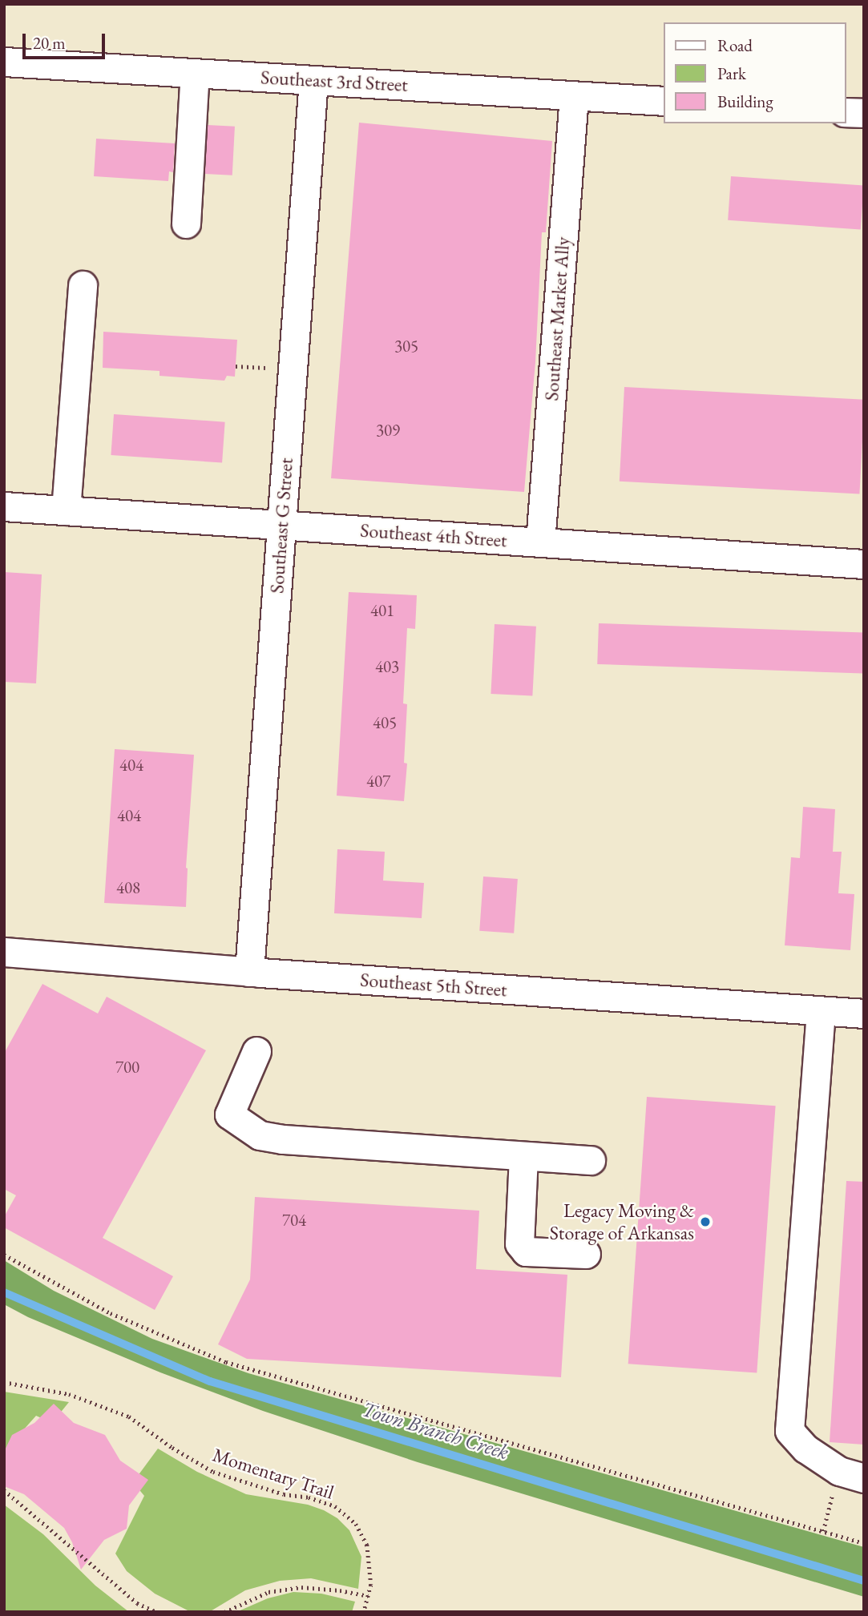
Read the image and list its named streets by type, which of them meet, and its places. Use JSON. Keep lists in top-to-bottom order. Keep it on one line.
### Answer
{"streets":{"street":["Southeast 3rd Street","Southeast Market Ally","Southeast G Street","Southeast 4th Street","Southeast 5th Street"],"path":["Momentary Trail"]},"crossings":[["Southeast 3rd Street","Southeast Market Ally"],["Southeast 3rd Street","Southeast G Street"],["Southeast Market Ally","Southeast 4th Street"],["Southeast G Street","Southeast 4th Street"],["Southeast G Street","Southeast 5th Street"]],"water":["Town Branch Creek"],"places":["Legacy Moving & Storage of Arkansas"],"house_numbers":["305","309","401","403","405","404","407","404","408","700","704"],"legend":["Road","Park","Building"],"scale_bar":"20 m"}
